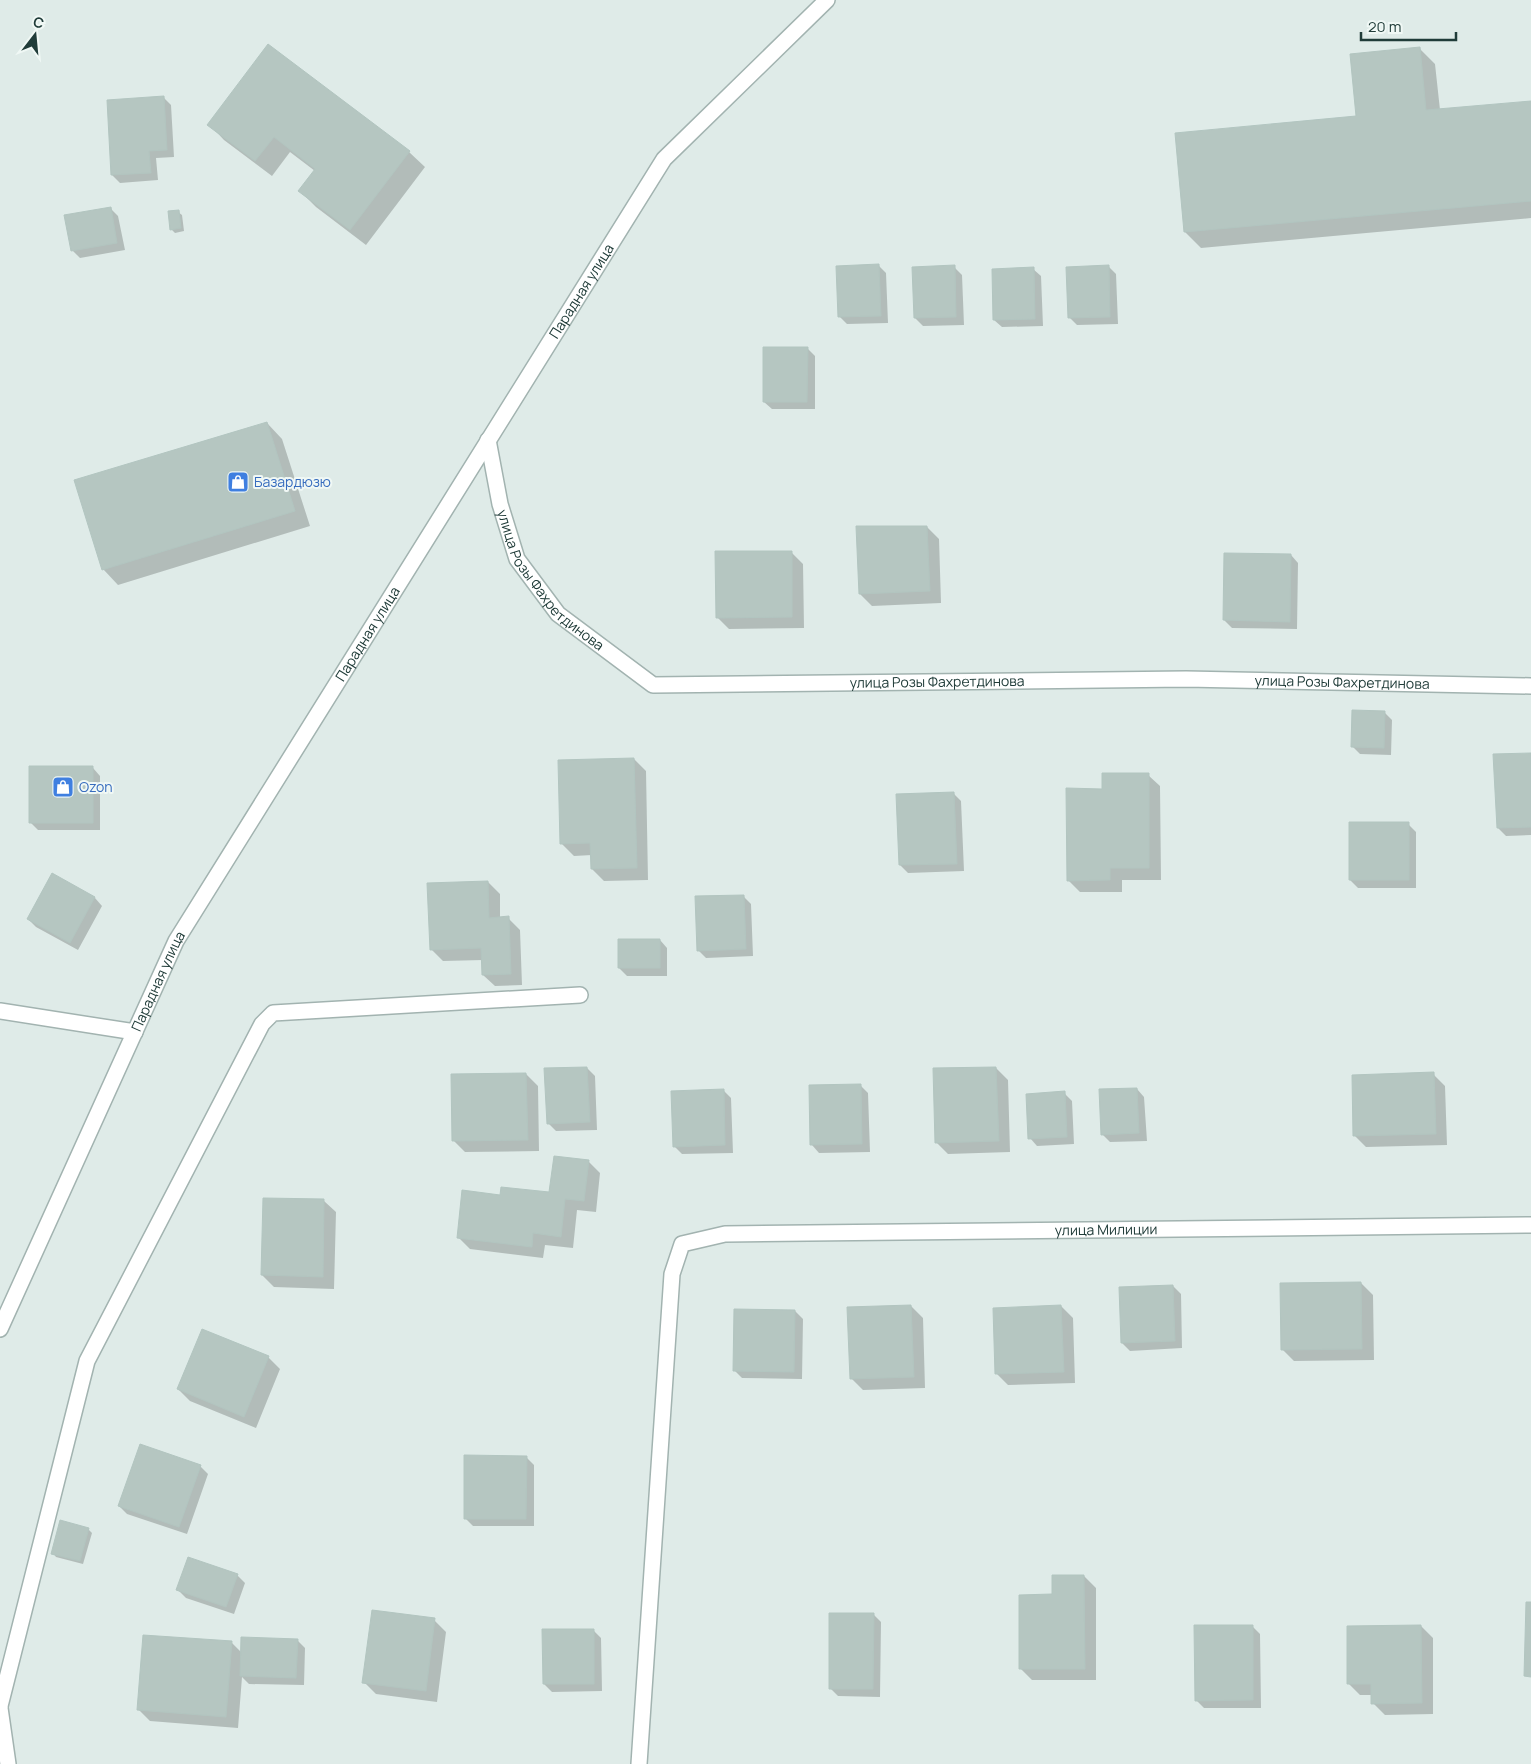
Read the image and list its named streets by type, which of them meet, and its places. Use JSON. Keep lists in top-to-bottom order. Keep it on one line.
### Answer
{"streets":{"street":["Парадная улица","улица Розы Фахретдинова","улица Милиции"]},"crossings":[["Парадная улица","улица Розы Фахретдинова"]],"places":{"shop":["Базардюзю","Ozon"]},"scale_bar":"20 m","north":"top"}
